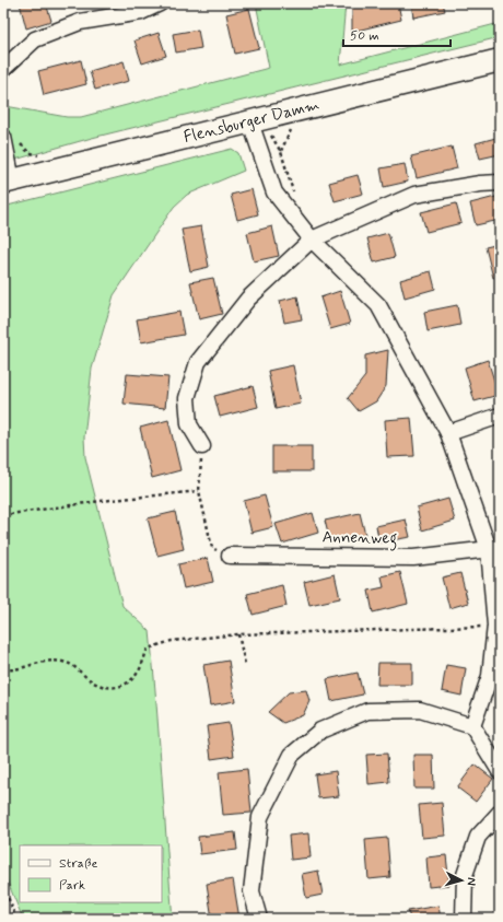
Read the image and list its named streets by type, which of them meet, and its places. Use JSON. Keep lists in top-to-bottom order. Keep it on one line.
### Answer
{"streets":{"street":["Flensburger Damm","Annenweg"]},"legend":["Straße","Park"],"scale_bar":"50 m","north":"right"}
